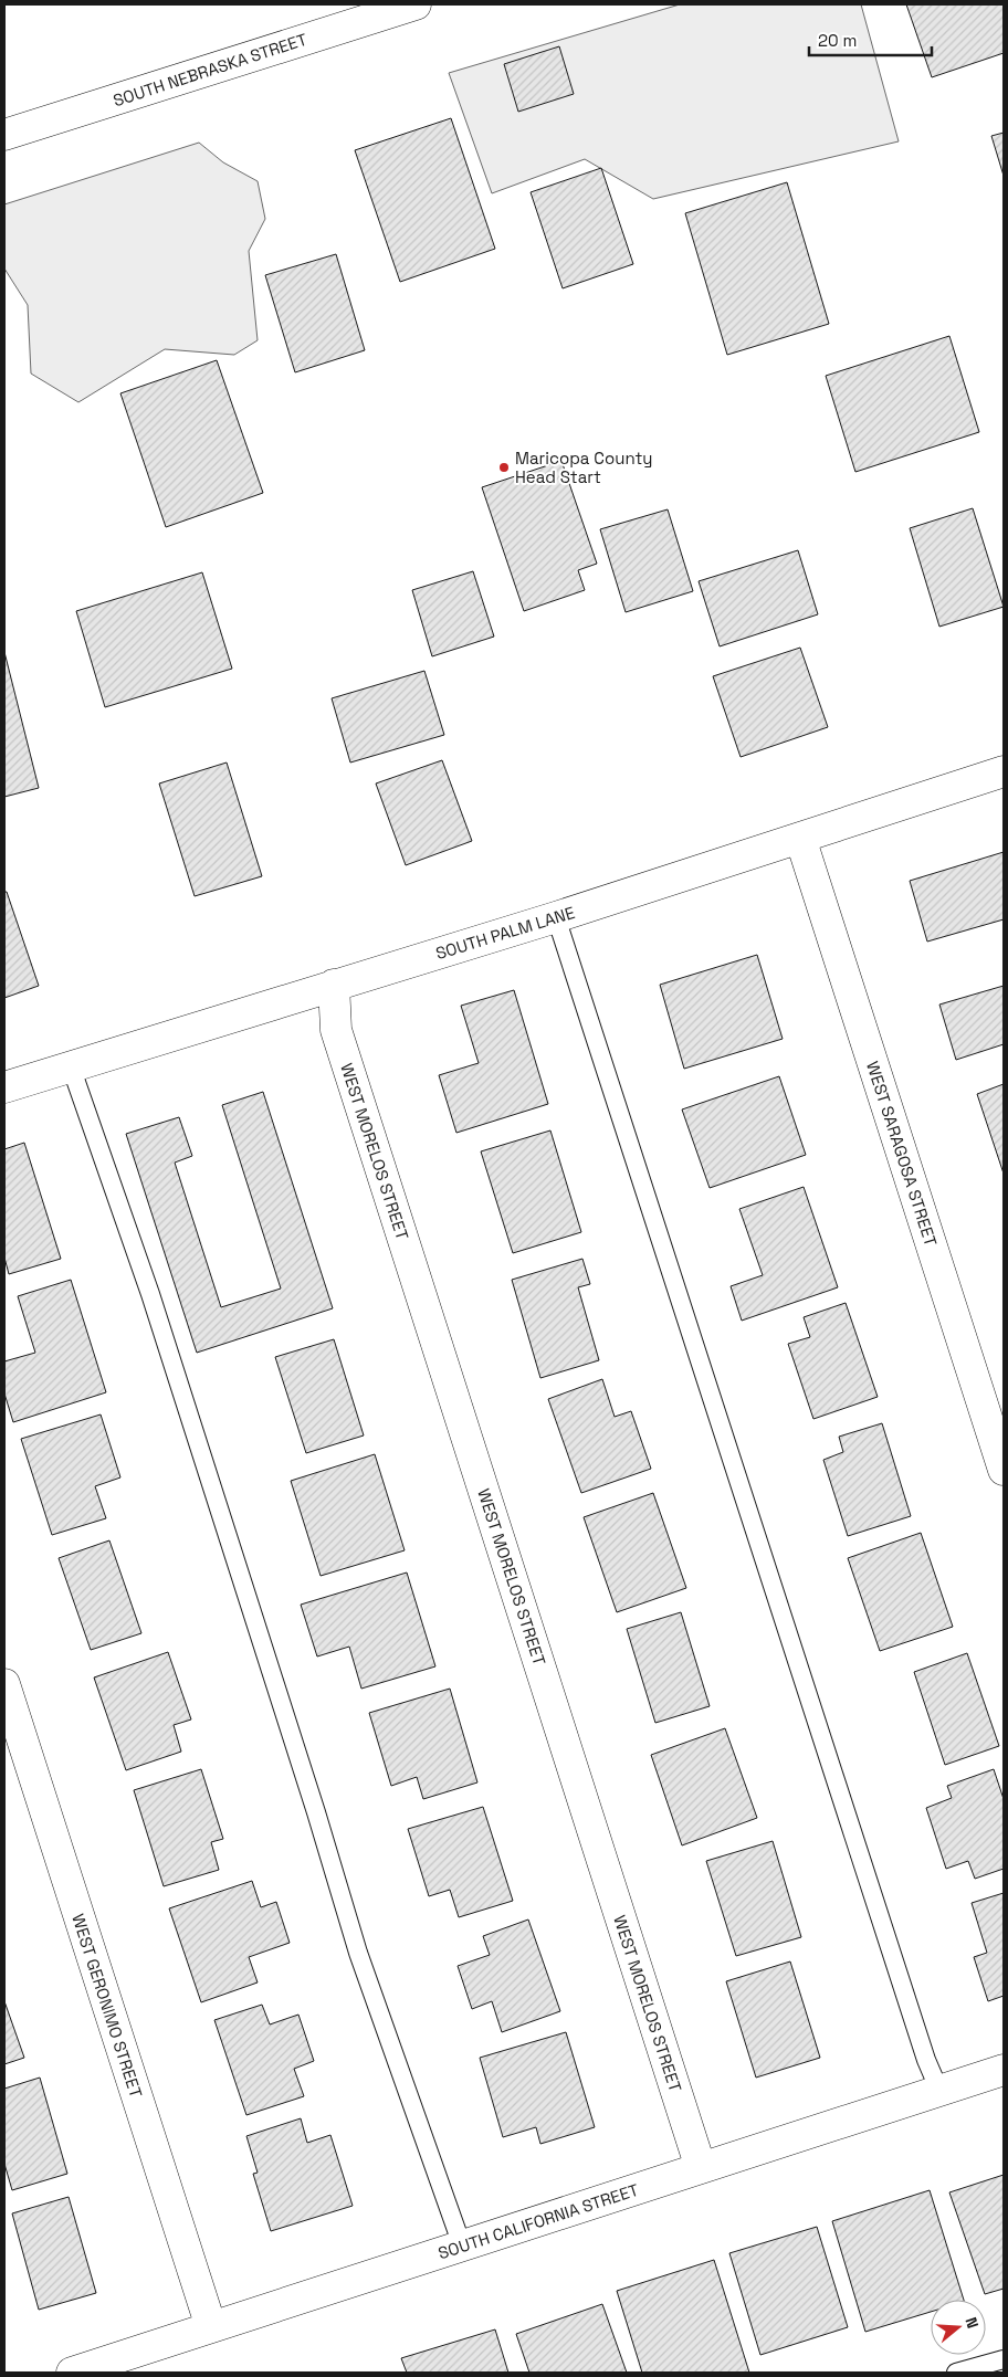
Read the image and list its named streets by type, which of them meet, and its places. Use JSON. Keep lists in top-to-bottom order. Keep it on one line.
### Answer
{"streets":{"street":["SOUTH NEBRASKA STREET","SOUTH PALM LANE","WEST MORELOS STREET","WEST SARAGOSA STREET","WEST GERONIMO STREET","SOUTH CALIFORNIA STREET"]},"crossings":[["SOUTH PALM LANE","WEST MORELOS STREET"],["SOUTH PALM LANE","WEST SARAGOSA STREET"],["WEST MORELOS STREET","SOUTH CALIFORNIA STREET"],["WEST GERONIMO STREET","SOUTH CALIFORNIA STREET"]],"places":["Maricopa County Head Start"],"scale_bar":"20 m","north":"right"}
